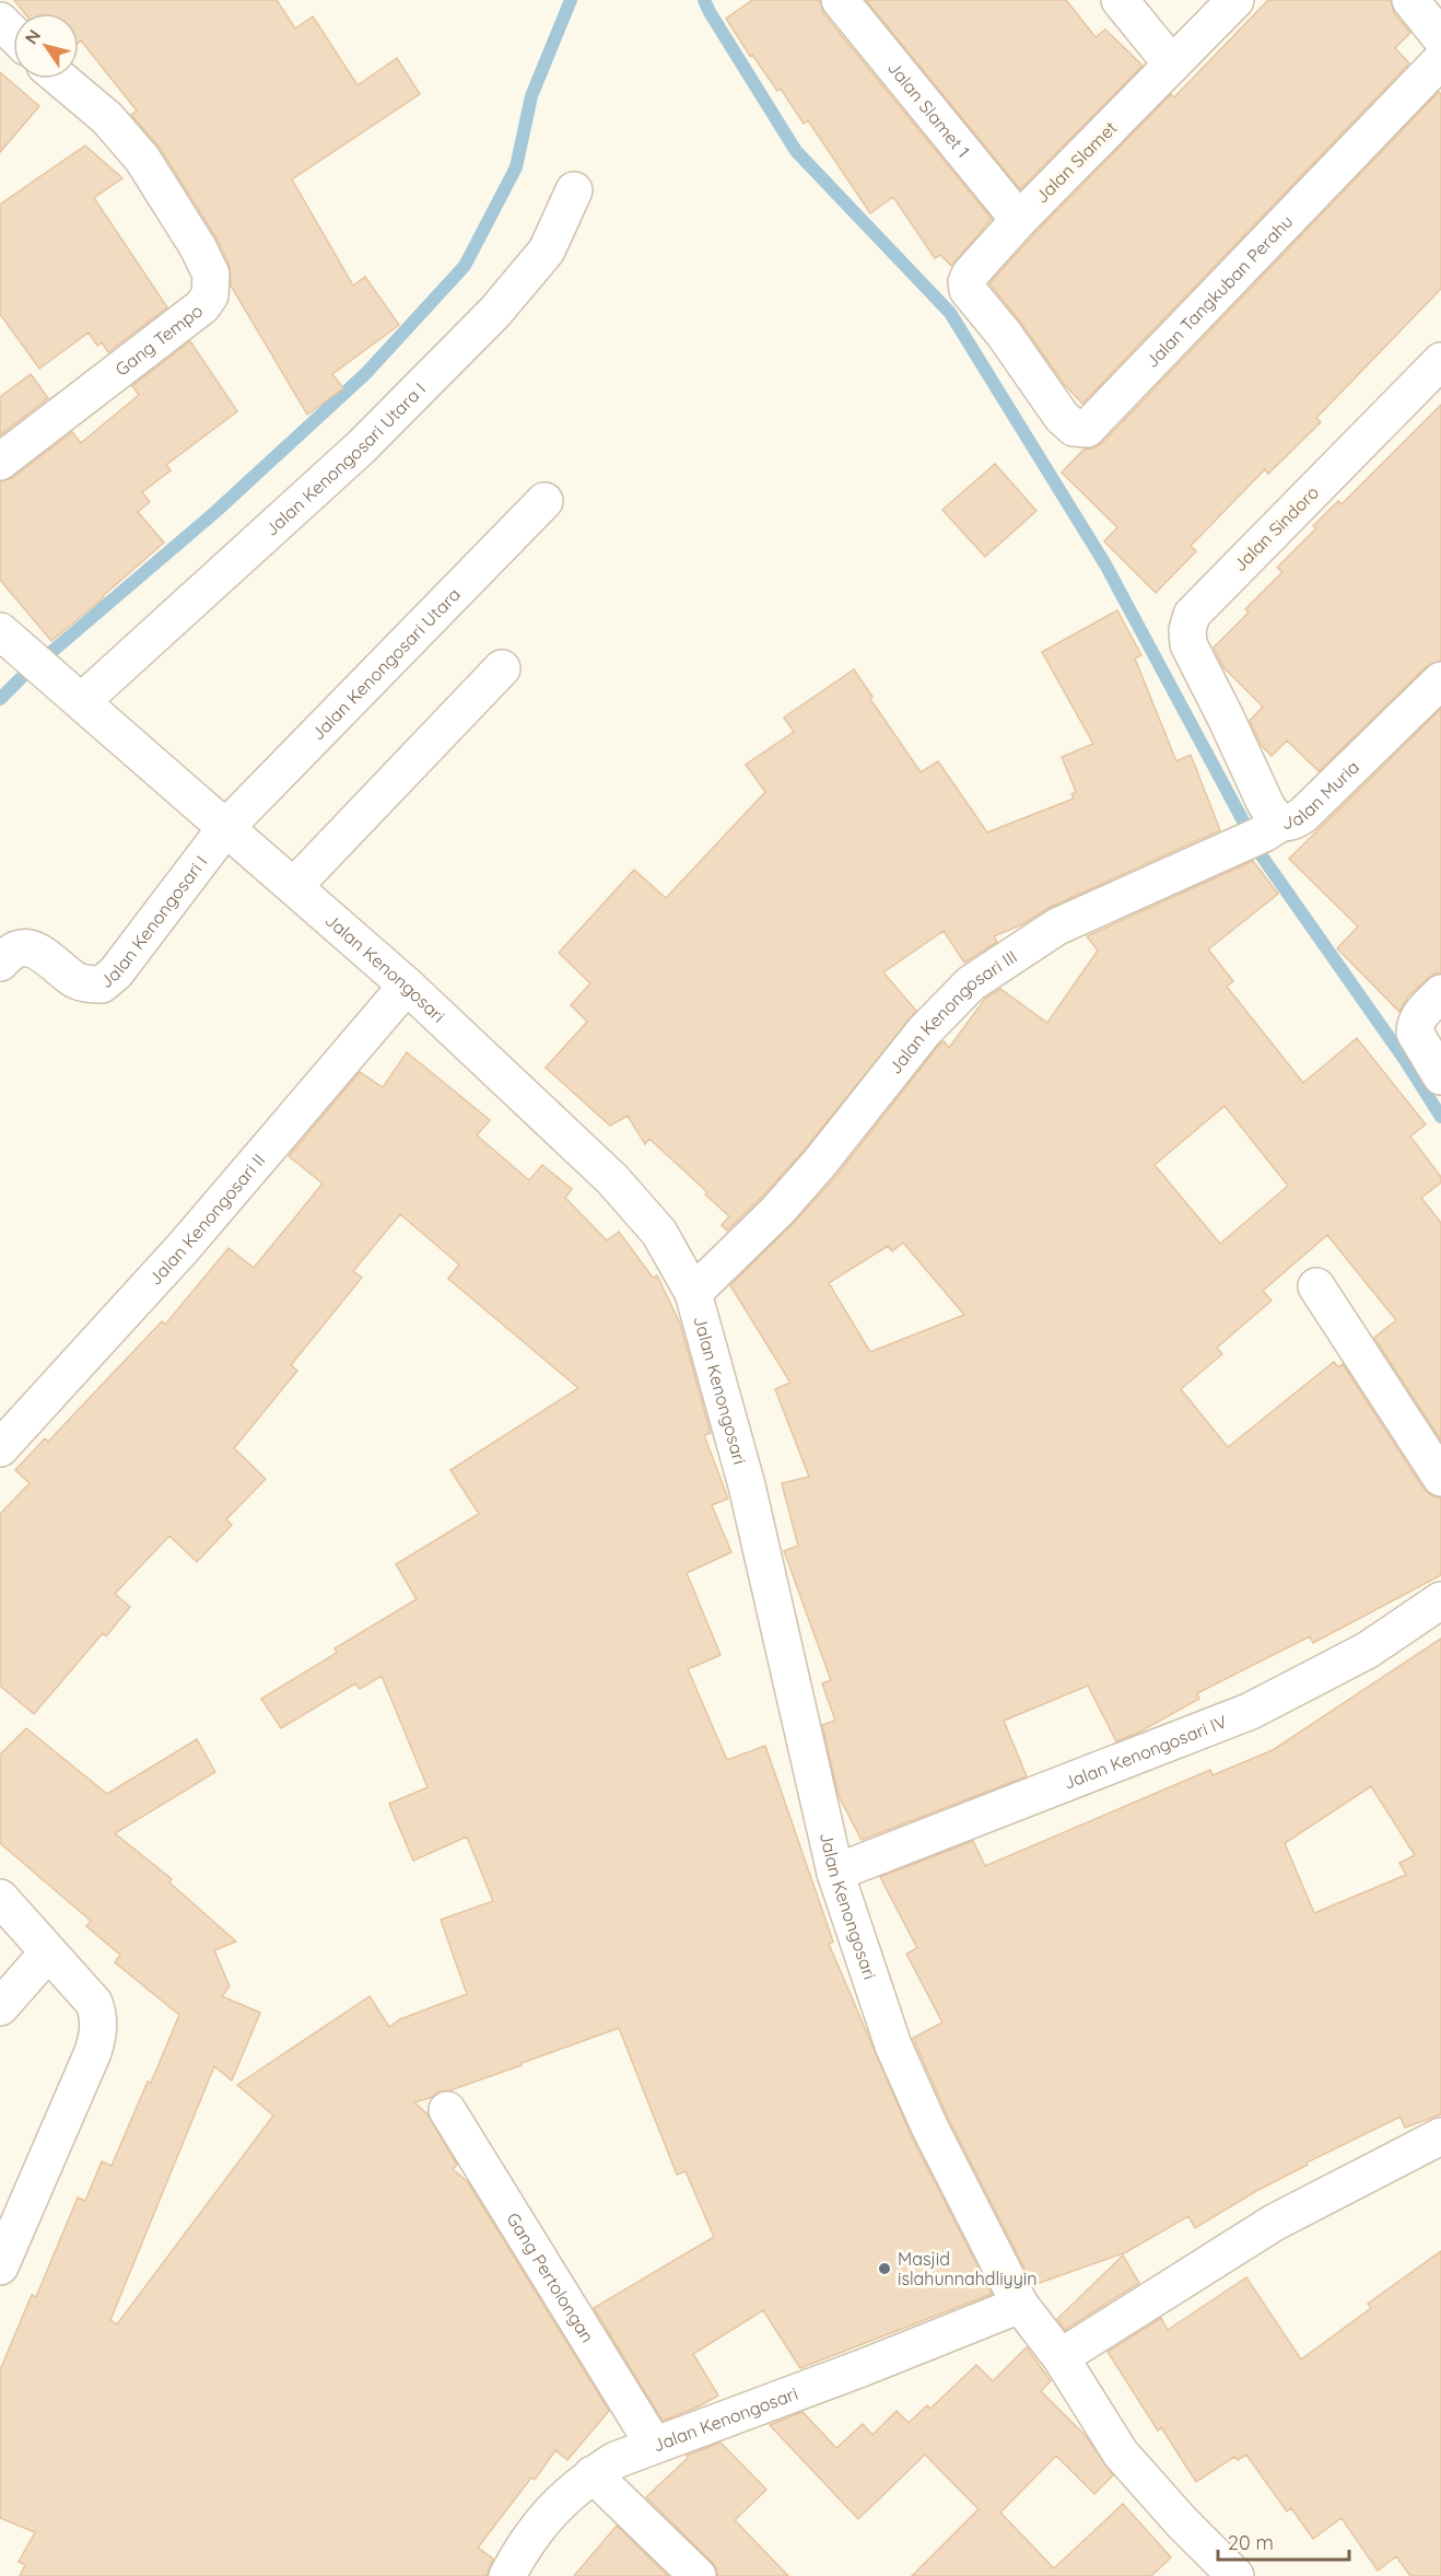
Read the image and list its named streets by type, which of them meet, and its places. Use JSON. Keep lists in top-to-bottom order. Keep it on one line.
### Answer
{"streets":{"street":["Jalan Slamet 1","Jalan Slamet","Jalan Tangkuban Perahu","Gang Tempo","Jalan Kenongosari Utara I","Jalan Sindoro","Jalan Kenongosari Utara","Jalan Muria","Jalan Kenongosari I","Jalan Kenongosari","Jalan Kenongosari III","Jalan Kenongosari II","Jalan Kenongosari IV","Gang Pertolongan"]},"crossings":[["Jalan Slamet 1","Jalan Slamet"],["Jalan Slamet","Jalan Tangkuban Perahu"],["Jalan Kenongosari Utara I","Jalan Kenongosari"],["Jalan Sindoro","Jalan Muria"],["Jalan Kenongosari Utara","Jalan Kenongosari I"],["Jalan Kenongosari Utara","Jalan Kenongosari"],["Jalan Muria","Jalan Kenongosari III"],["Jalan Kenongosari I","Jalan Kenongosari"],["Jalan Kenongosari","Jalan Kenongosari III"],["Jalan Kenongosari","Jalan Kenongosari II"],["Jalan Kenongosari","Jalan Kenongosari IV"],["Jalan Kenongosari","Gang Pertolongan"]],"places":["Masjid islahunnahdliyyin"],"scale_bar":"20 m","north":"top left"}
